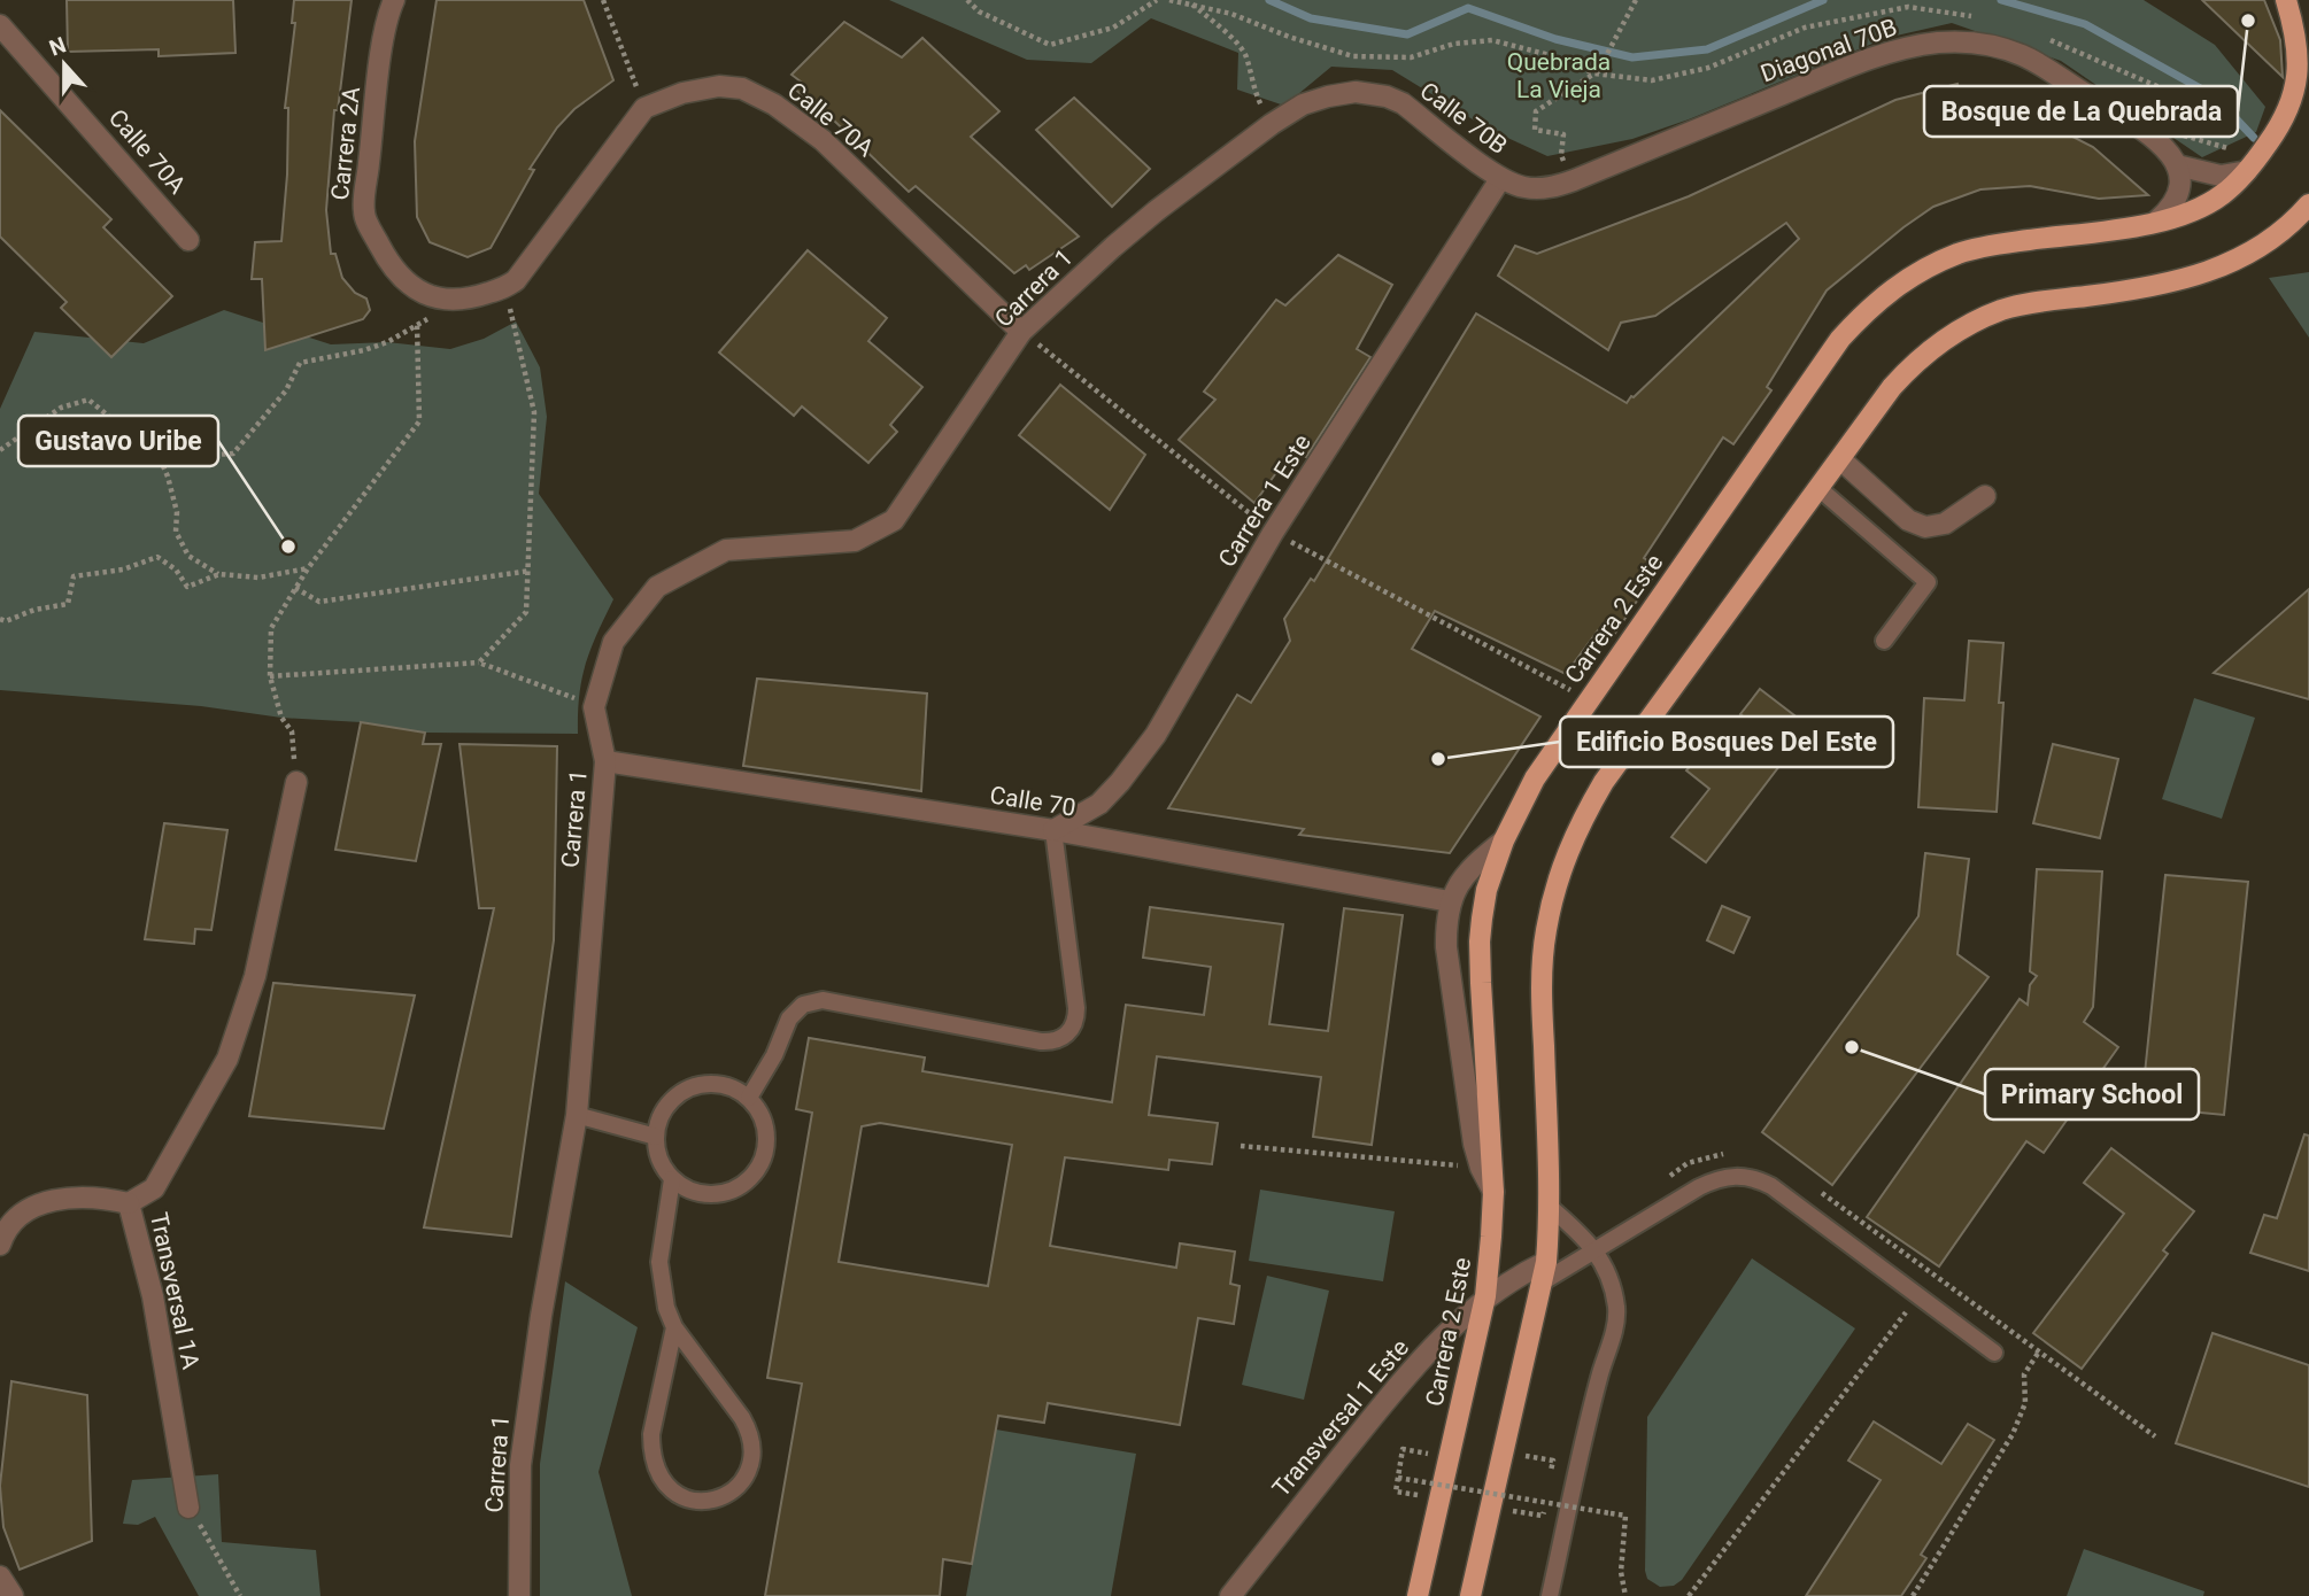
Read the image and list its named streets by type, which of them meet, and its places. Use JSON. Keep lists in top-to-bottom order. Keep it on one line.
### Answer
{"streets":{"main road":["Carrera 2 Este"],"street":["Diagonal 70B","Calle 70B","Calle 70A","Carrera 2A","Carrera 1","Carrera 1 Este","Calle 70","Transversal 1A","Transversal 1 Este"]},"crossings":[["Diagonal 70B","Calle 70B"],["Calle 70B","Carrera 1"],["Calle 70B","Carrera 1 Este"],["Calle 70A","Carrera 1"],["Carrera 1","Calle 70"],["Carrera 1 Este","Calle 70"],["Carrera 2 Este","Transversal 1 Este"]],"parks":["Quebrada La Vieja"],"places":["Bosque de La Quebrada","Gustavo Uribe","Edificio Bosques Del Este","Primary School"],"north":"top"}
